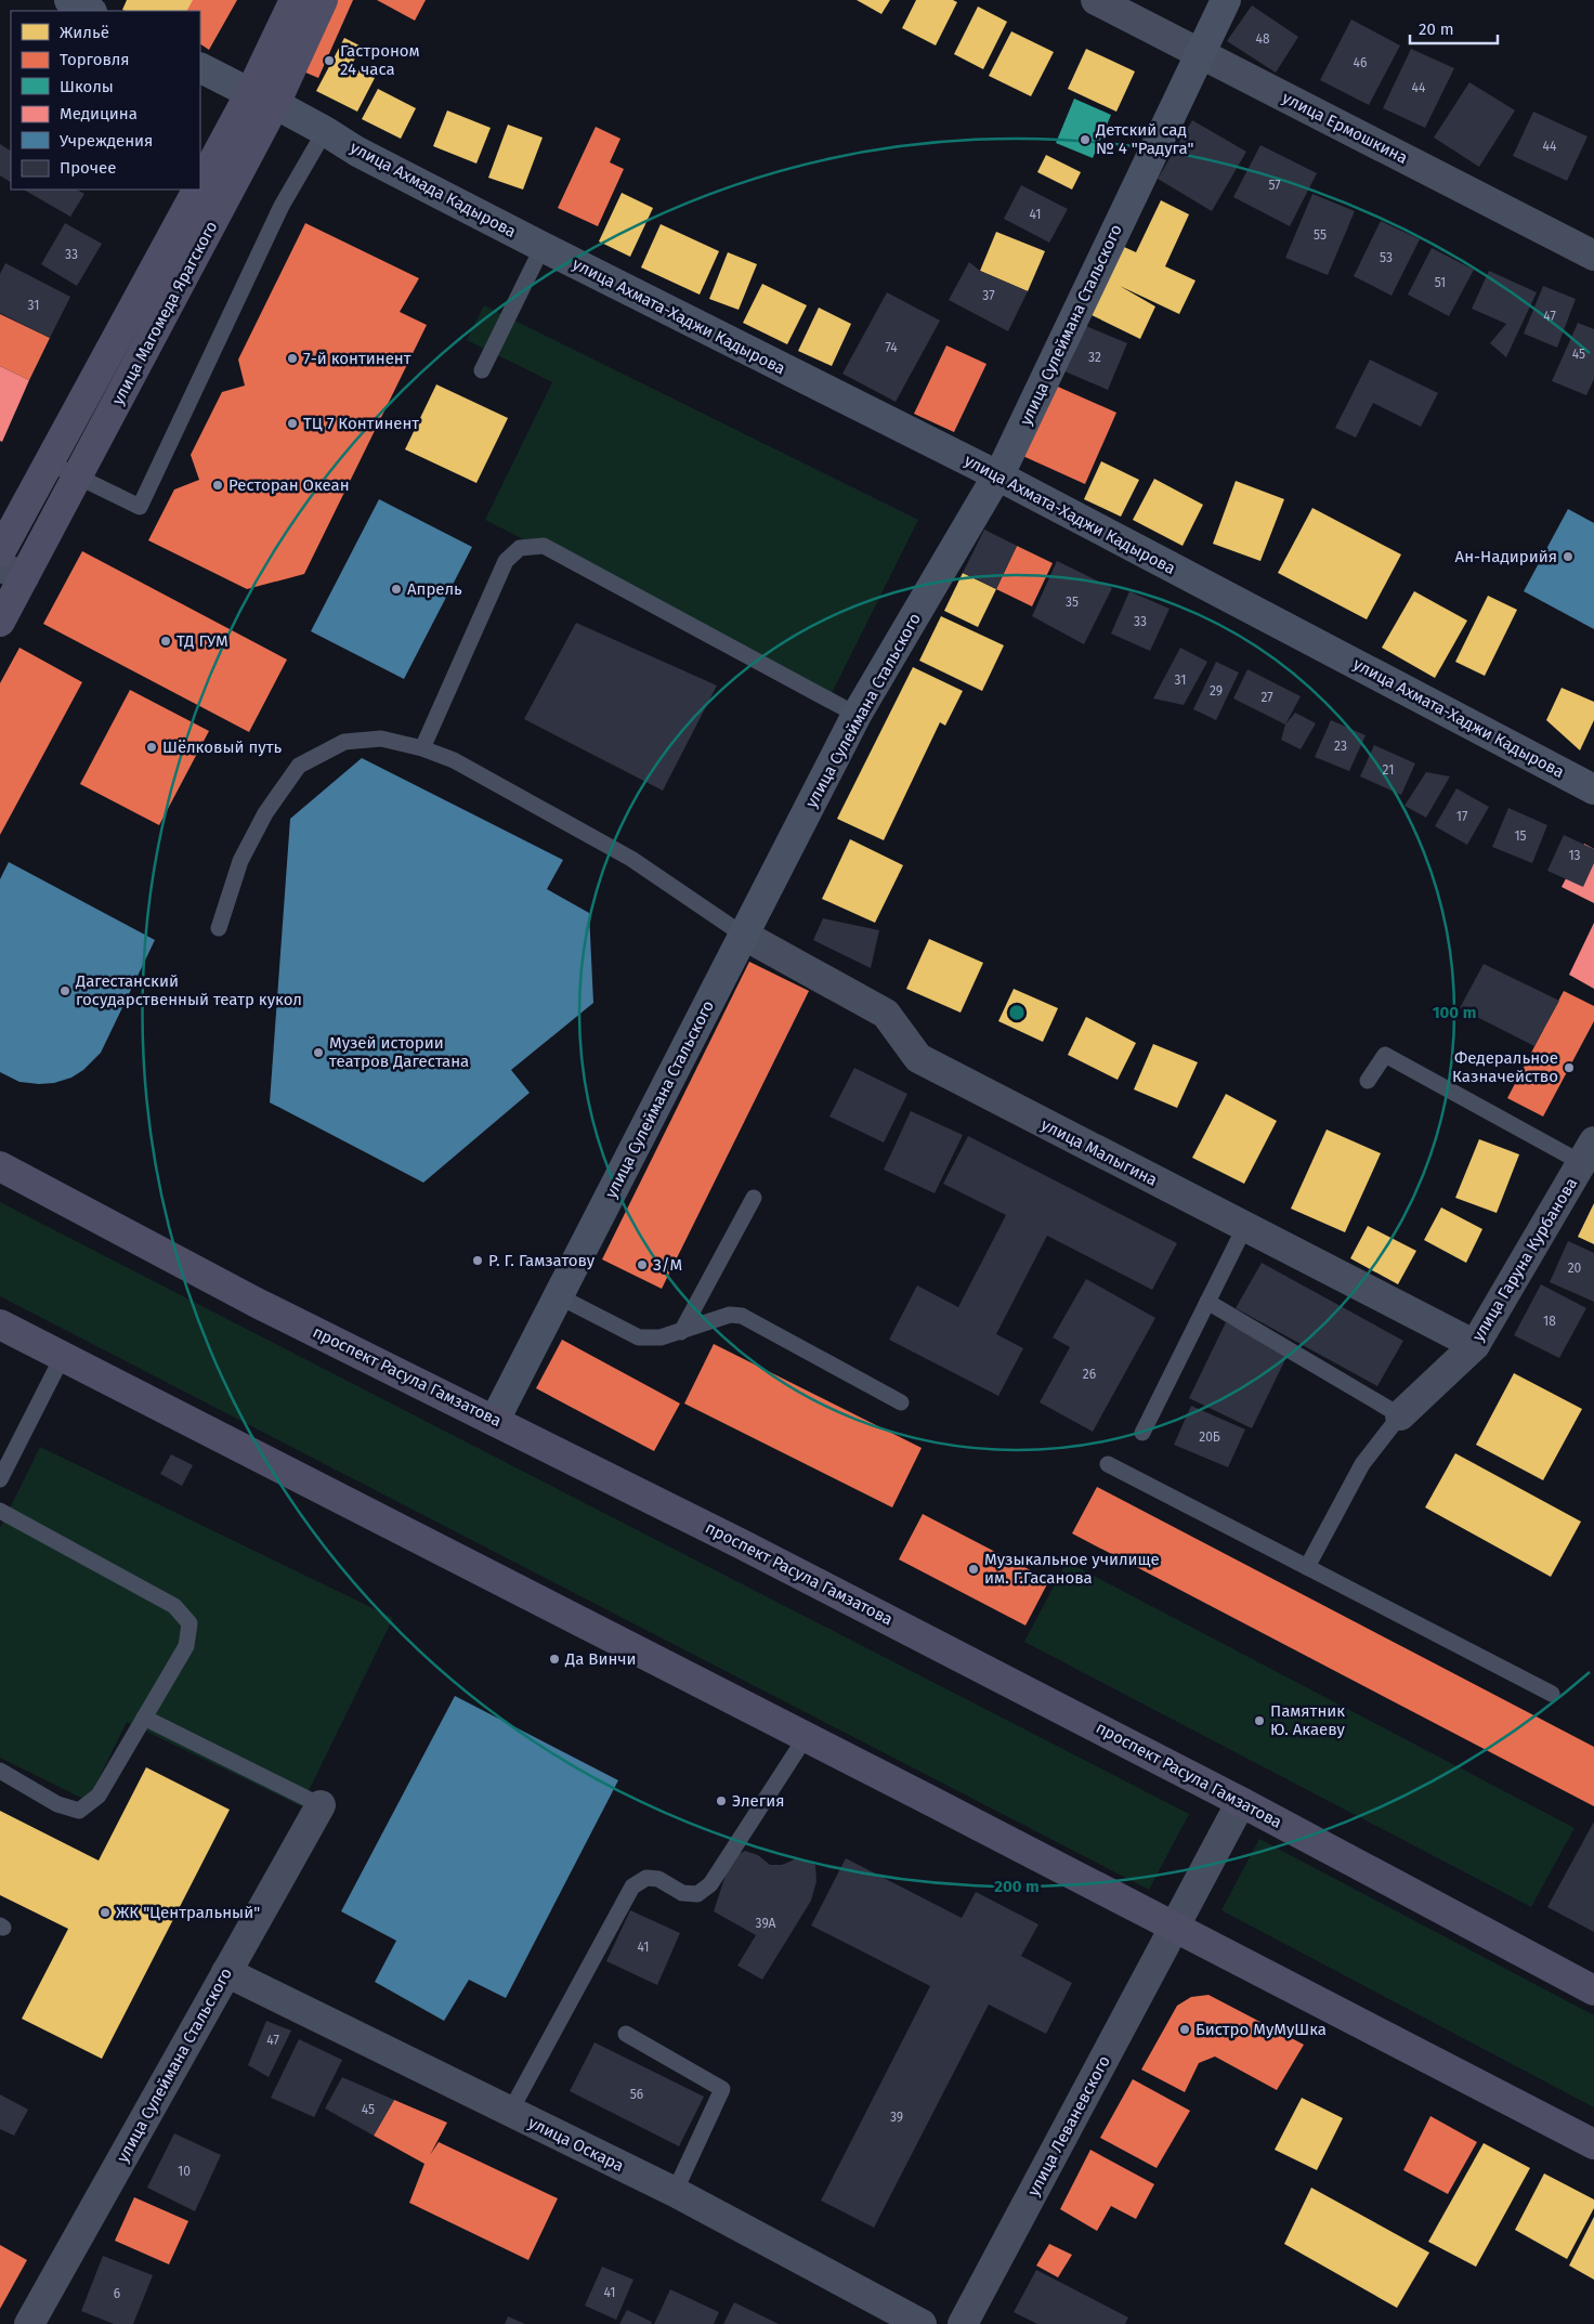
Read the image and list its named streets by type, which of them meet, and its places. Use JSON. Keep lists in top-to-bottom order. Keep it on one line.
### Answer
{"streets":{"main road":["улица Ахмада Кадырова","улица Магомеда Ярагского","улица Ахмата-Хаджи Кадырова","улица Сулеймана Стальского","проспект Расула Гамзатова"],"street":["улица Ермошкина","улица Малыгина","улица Гаруна Курбанова","улица Леваневского","улица Оскара"]},"crossings":[["улица Ермошкина","улица Сулеймана Стальского"],["улица Ахмада Кадырова","улица Ахмата-Хаджи Кадырова"],["улица Ахмата-Хаджи Кадырова","улица Сулеймана Стальского"],["улица Сулеймана Стальского","улица Малыгина"],["улица Сулеймана Стальского","проспект Расула Гамзатова"],["улица Сулеймана Стальского","улица Оскара"],["улица Малыгина","улица Гаруна Курбанова"],["проспект Расула Гамзатова","улица Леваневского"]],"places":["Гастроном 24 часа","Детский сад № 4 \"Радуга\"","7-й континент","ТЦ 7 Континент","Ресторан Океан","Ан-Надирийя","Апрель","ТД ГУМ","Шёлковый путь","Дагестанский государственный театр кукол","Музей истории театров Дагестана","Федеральное Казначейство","Р. Г. Гамзатову","З/М","Музыкальное училище им. Г.Гасанова","Да Винчи","Памятник Ю. Акаеву","Элегия","ЖК \"Центральный\"","Бистро МуМуШка"],"house_numbers":["48","46","44","44","57","41","55","33","53","51","37","31","47","74","45","32","35","33","31","29","27","23","21","17","15","13","20","18","26","20Б","39А","41","47","56","45","39","10","41","6"],"legend":["Жильё","Торговля","Школы","Медицина","Учреждения","Прочее"],"scale_bar":"20 m","rings":["100 m","200 m"]}
